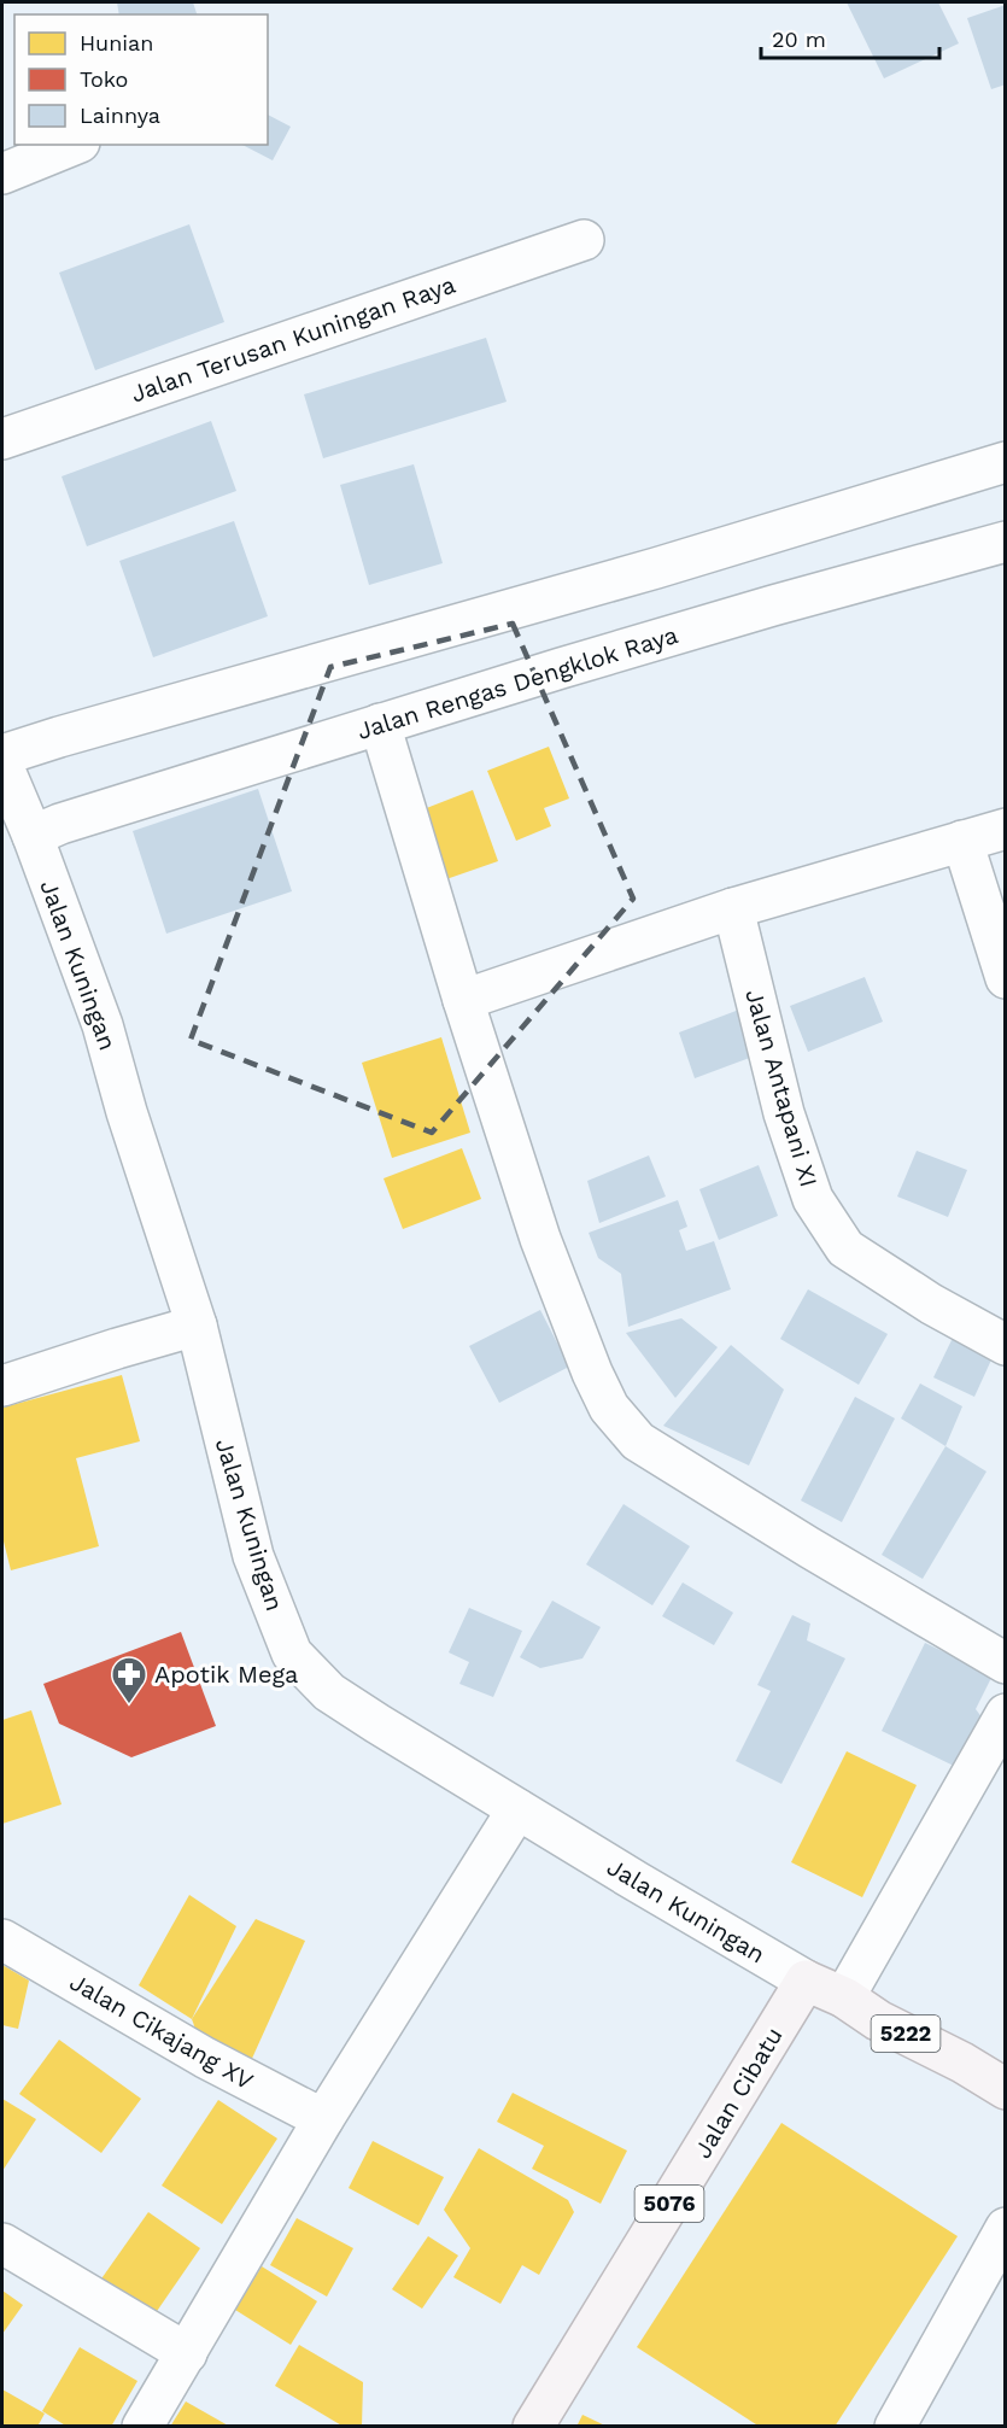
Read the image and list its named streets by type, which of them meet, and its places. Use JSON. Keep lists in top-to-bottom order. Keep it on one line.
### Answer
{"streets":{"main road":["Jalan Kuningan","5222","Jalan Cibatu","5076"],"street":["Jalan Terusan Kuningan Raya","Jalan Rengas Dengklok Raya","Jalan Antapani XI","Jalan Cikajang XV"]},"crossings":[["Jalan Rengas Dengklok Raya","Jalan Kuningan"],["Jalan Kuningan","Jalan Cibatu"]],"places":{"pharmacy":["Apotik Mega"]},"legend":["Hunian","Toko","Lainnya"],"scale_bar":"20 m"}
